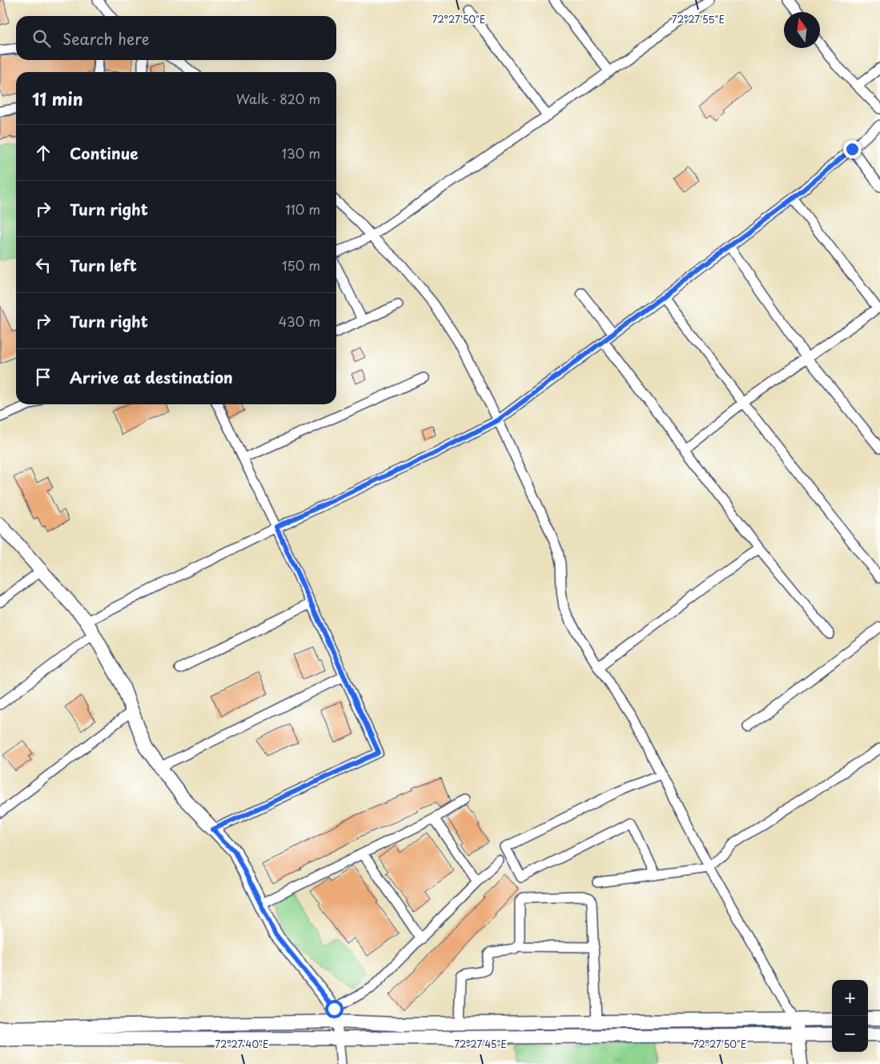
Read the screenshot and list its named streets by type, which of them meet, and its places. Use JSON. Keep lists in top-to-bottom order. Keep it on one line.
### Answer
{"north":"top","page":{"search":"Search here","heading":["11 min","Walk · 820 m"],"list":[["Continue","130 m"],["Turn right","110 m"],["Turn left","150 m"],["Turn right","430 m"],"Arrive at destination"],"map_buttons":["+","−"]},"coordinates":["72°27'50\"E","72°27'55\"E","72°27'40\"E","72°27'45\"E"]}
